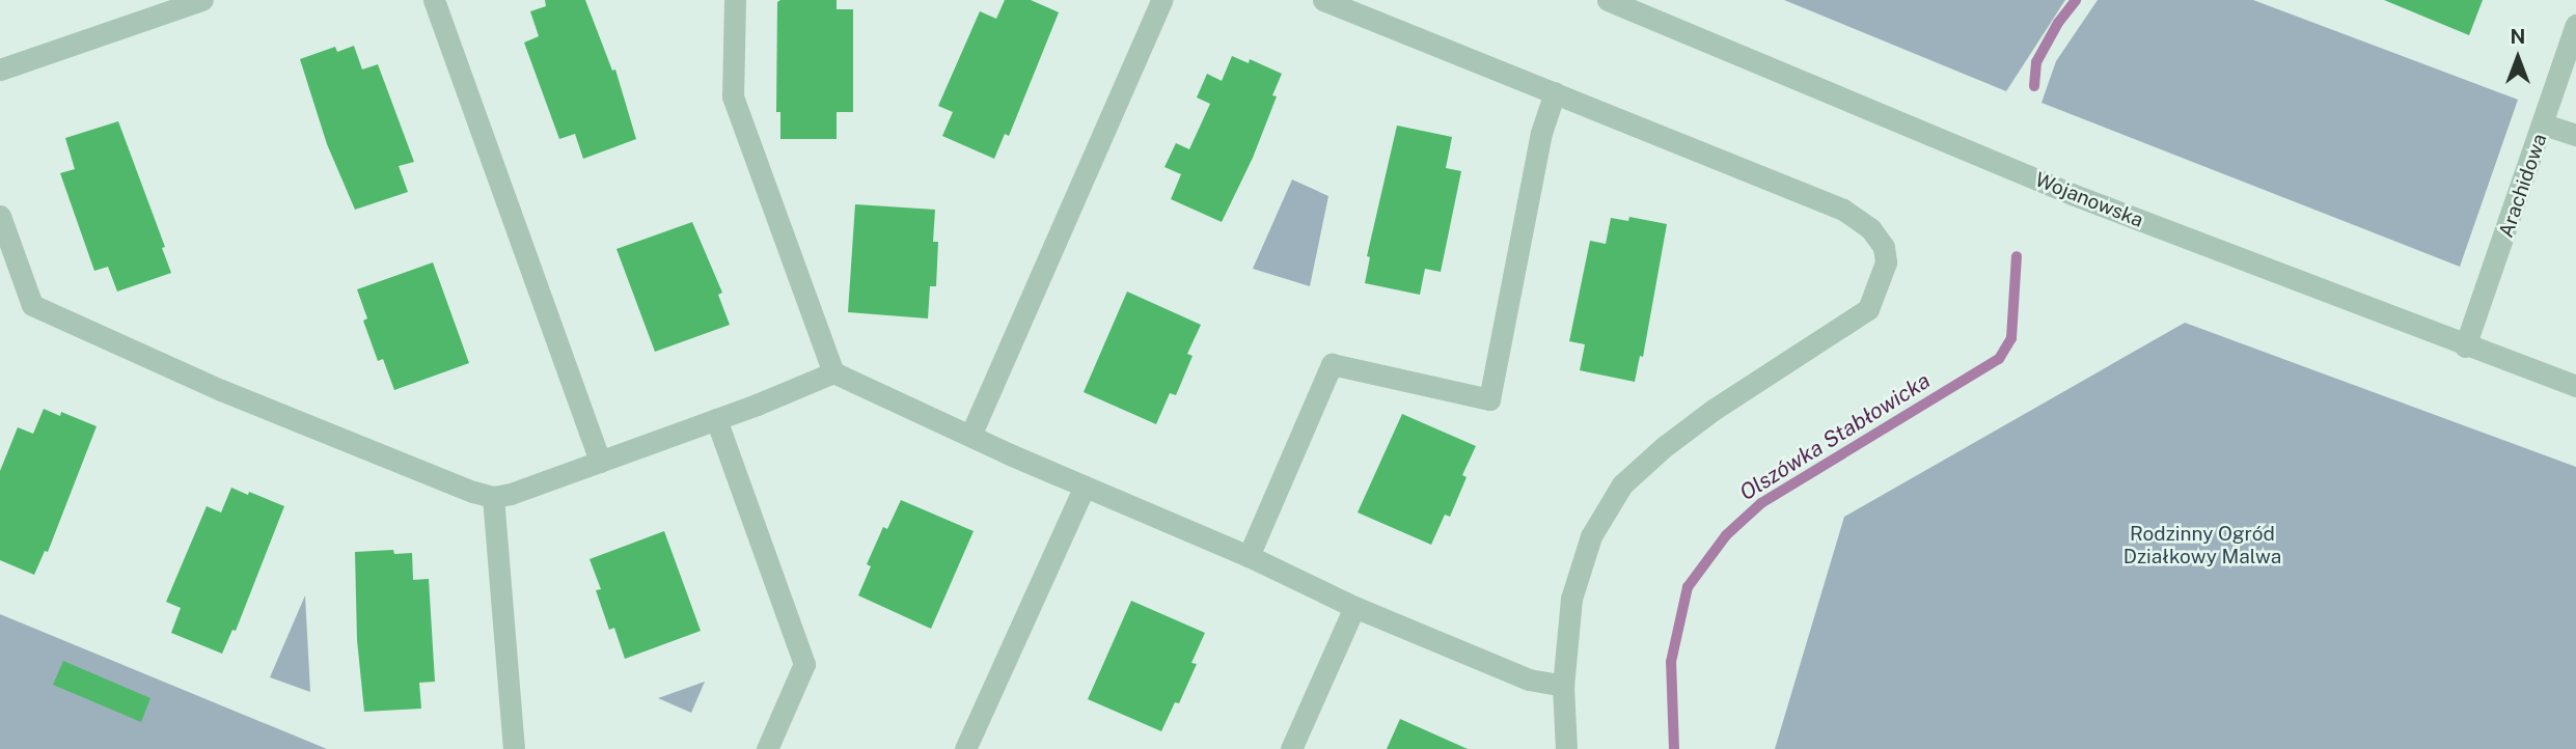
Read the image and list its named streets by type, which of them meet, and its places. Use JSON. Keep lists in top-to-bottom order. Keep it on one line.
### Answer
{"streets":{"street":["Arachidowa","Wojanowska"]},"crossings":[["Arachidowa","Wojanowska"]],"water":["Olszówka Stabłowicka"],"parks":["Rodzinny Ogród Działkowy Malwa"],"north":"top"}
